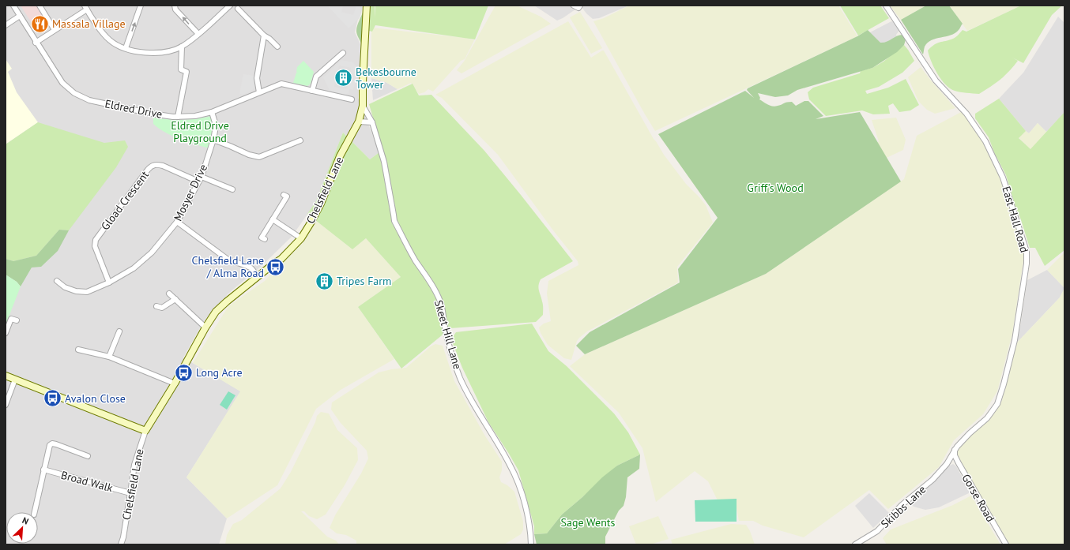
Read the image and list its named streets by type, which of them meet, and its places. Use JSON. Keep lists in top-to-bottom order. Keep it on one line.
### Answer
{"streets":{"street":["Eldred Drive","Chelsfield Lane","Mosyer Drive","Gload Crescent","East Hall Road","Skeet Hill Lane","Broad Walk","Gorse Road","Skibbs Lane"]},"crossings":[["Eldred Drive","Mosyer Drive"],["Chelsfield Lane","Skeet Hill Lane"],["Chelsfield Lane","Broad Walk"],["Mosyer Drive","Gload Crescent"],["East Hall Road","Gorse Road"],["East Hall Road","Skibbs Lane"],["Gorse Road","Skibbs Lane"]],"parks":["Eldred Drive Playground","Griff's Wood","Sage Wents"],"places":{"restaurant":["Massala Village"],"building":["Bekesbourne Tower","Tripes Farm"],"bus stop":["Chelsfield Lane / Alma Road","Long Acre","Avalon Close"]},"north":"top right"}
